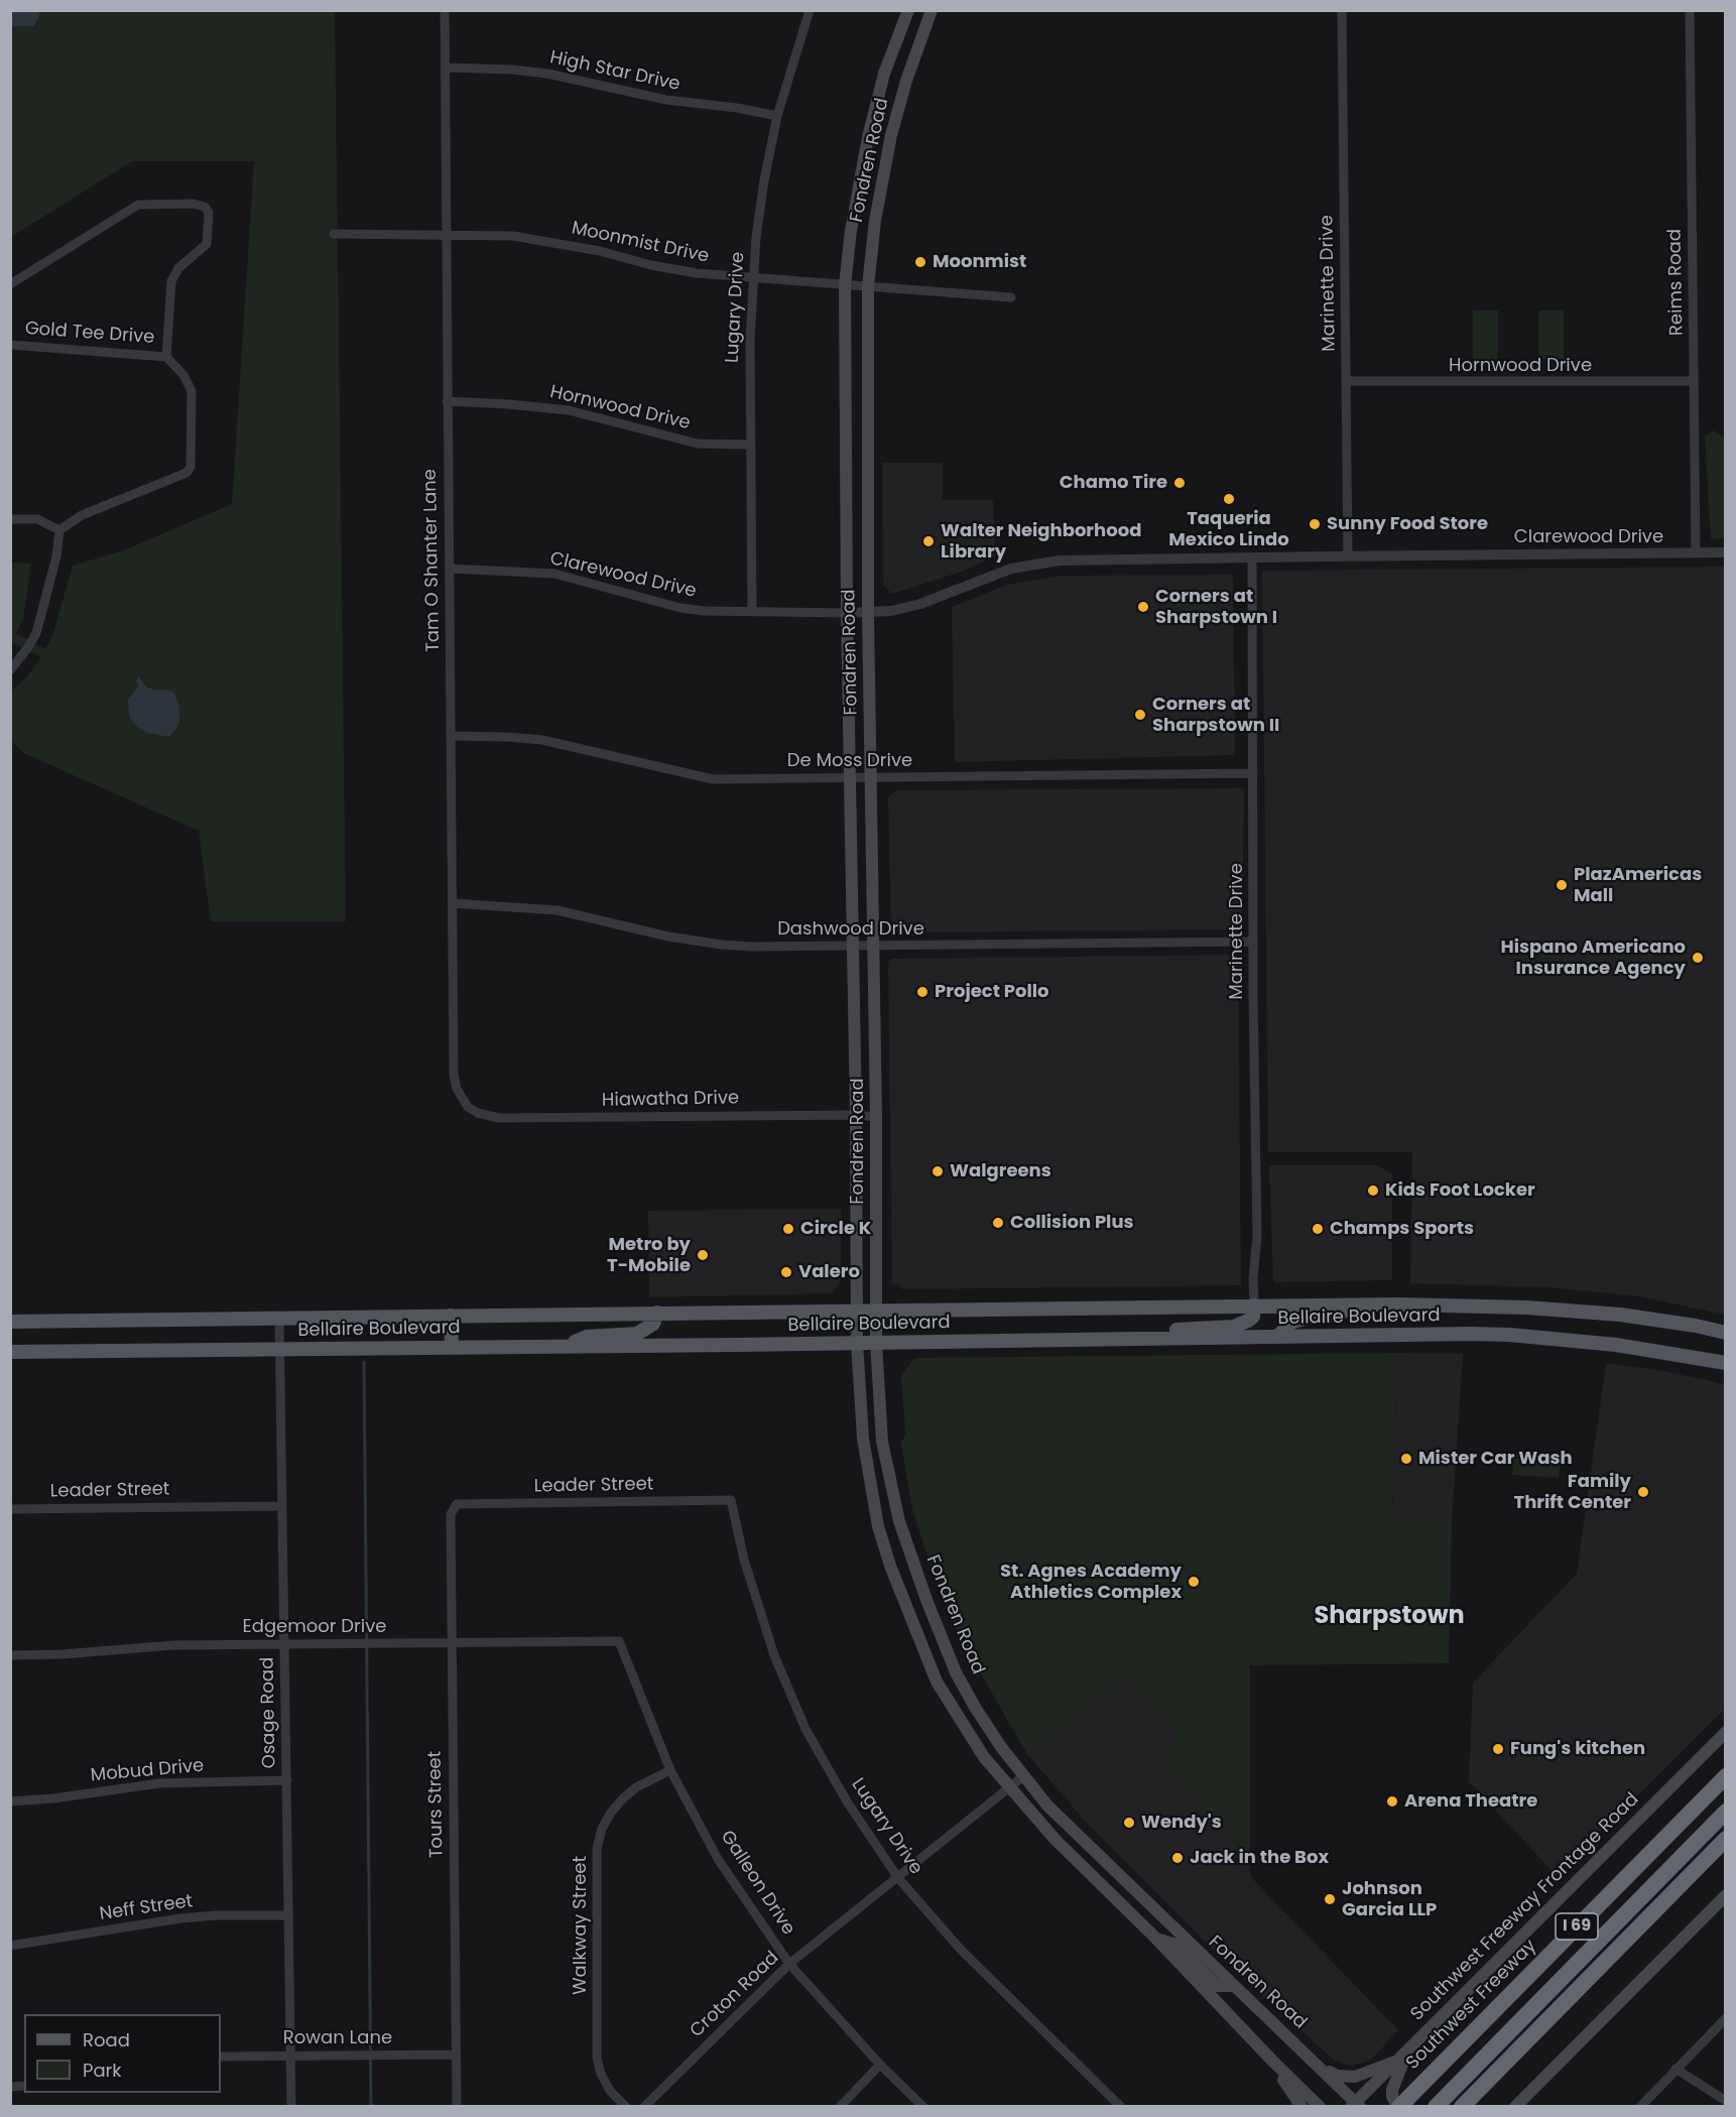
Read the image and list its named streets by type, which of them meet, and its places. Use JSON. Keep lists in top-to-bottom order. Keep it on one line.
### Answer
{"streets":{"highway":["I 69","Southwest Freeway"],"main road":["Fondren Road","Bellaire Boulevard","Southwest Freeway Frontage Road"],"street":["High Star Drive","Moonmist Drive","Reims Road","Marinette Drive","Lugary Drive","Gold Tee Drive","Hornwood Drive","Clarewood Drive","Tam O Shanter Lane","De Moss Drive","Dashwood Drive","Hiawatha Drive","Leader Street","Edgemoor Drive","Osage Road","Mobud Drive","Tours Street","Galleon Drive","Neff Street","Walkway Street","Croton Road","Rowan Lane"]},"crossings":[["High Star Drive","Lugary Drive"],["High Star Drive","Tam O Shanter Lane"],["Fondren Road","Moonmist Drive"],["Fondren Road","Clarewood Drive"],["Fondren Road","De Moss Drive"],["Fondren Road","Dashwood Drive"],["Fondren Road","Hiawatha Drive"],["Fondren Road","Bellaire Boulevard"],["Fondren Road","Southwest Freeway Frontage Road"],["Fondren Road","Croton Road"],["Moonmist Drive","Lugary Drive"],["Moonmist Drive","Tam O Shanter Lane"],["Reims Road","Hornwood Drive"],["Reims Road","Clarewood Drive"],["Marinette Drive","Hornwood Drive"],["Marinette Drive","Clarewood Drive"],["Marinette Drive","De Moss Drive"],["Marinette Drive","Dashwood Drive"],["Marinette Drive","Bellaire Boulevard"],["Lugary Drive","Hornwood Drive"],["Lugary Drive","Clarewood Drive"],["Lugary Drive","Leader Street"],["Lugary Drive","Croton Road"],["Hornwood Drive","Tam O Shanter Lane"],["Clarewood Drive","Tam O Shanter Lane"],["Tam O Shanter Lane","De Moss Drive"],["Tam O Shanter Lane","Dashwood Drive"],["Tam O Shanter Lane","Hiawatha Drive"],["Bellaire Boulevard","Osage Road"],["Leader Street","Osage Road"],["Leader Street","Tours Street"],["Edgemoor Drive","Osage Road"],["Edgemoor Drive","Tours Street"],["Edgemoor Drive","Galleon Drive"],["Osage Road","Mobud Drive"],["Osage Road","Neff Street"],["Osage Road","Rowan Lane"],["Tours Street","Rowan Lane"],["Galleon Drive","Walkway Street"],["Galleon Drive","Croton Road"]],"districts":["Sharpstown"],"places":["Moonmist","Chamo Tire","Taqueria Mexico Lindo","Sunny Food Store","Walter Neighborhood Library","Corners at Sharpstown I","Corners at Sharpstown II","PlazAmericas Mall","Hispano Americano Insurance Agency","Project Pollo","Walgreens","Kids Foot Locker","Collision Plus","Circle K","Champs Sports","Metro by T-Mobile","Valero","Mister Car Wash","Family Thrift Center","St. Agnes Academy Athletics Complex","Fung's kitchen","Arena Theatre","Wendy's","Jack in the Box","Johnson Garcia LLP"],"legend":["Road","Park"]}
